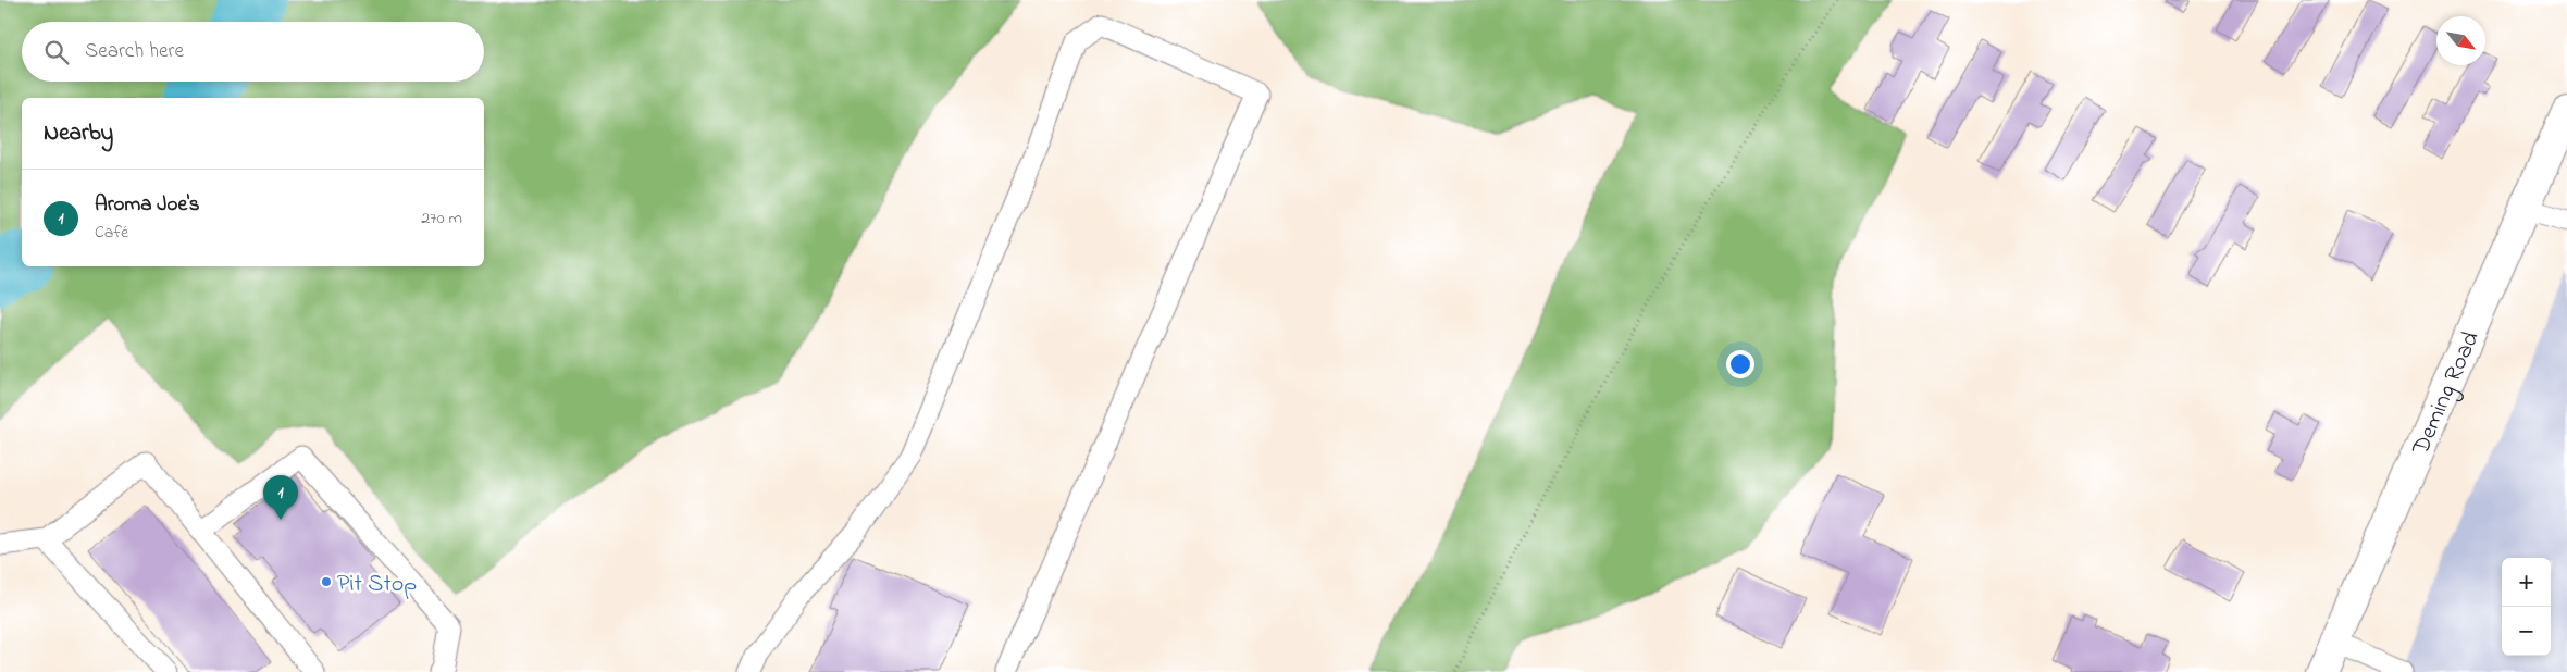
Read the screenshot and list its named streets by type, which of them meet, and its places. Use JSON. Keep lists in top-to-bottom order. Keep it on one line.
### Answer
{"streets":{"street":["Deming Road"]},"places":["Pit Stop"],"north":"bottom right","page":{"search":"Search here","heading":"Nearby","list":[{"mark":"1","name":"Aroma Joe's","note":"Café","value":"270 m"}],"pins":"1","map_buttons":["+","−"]}}
